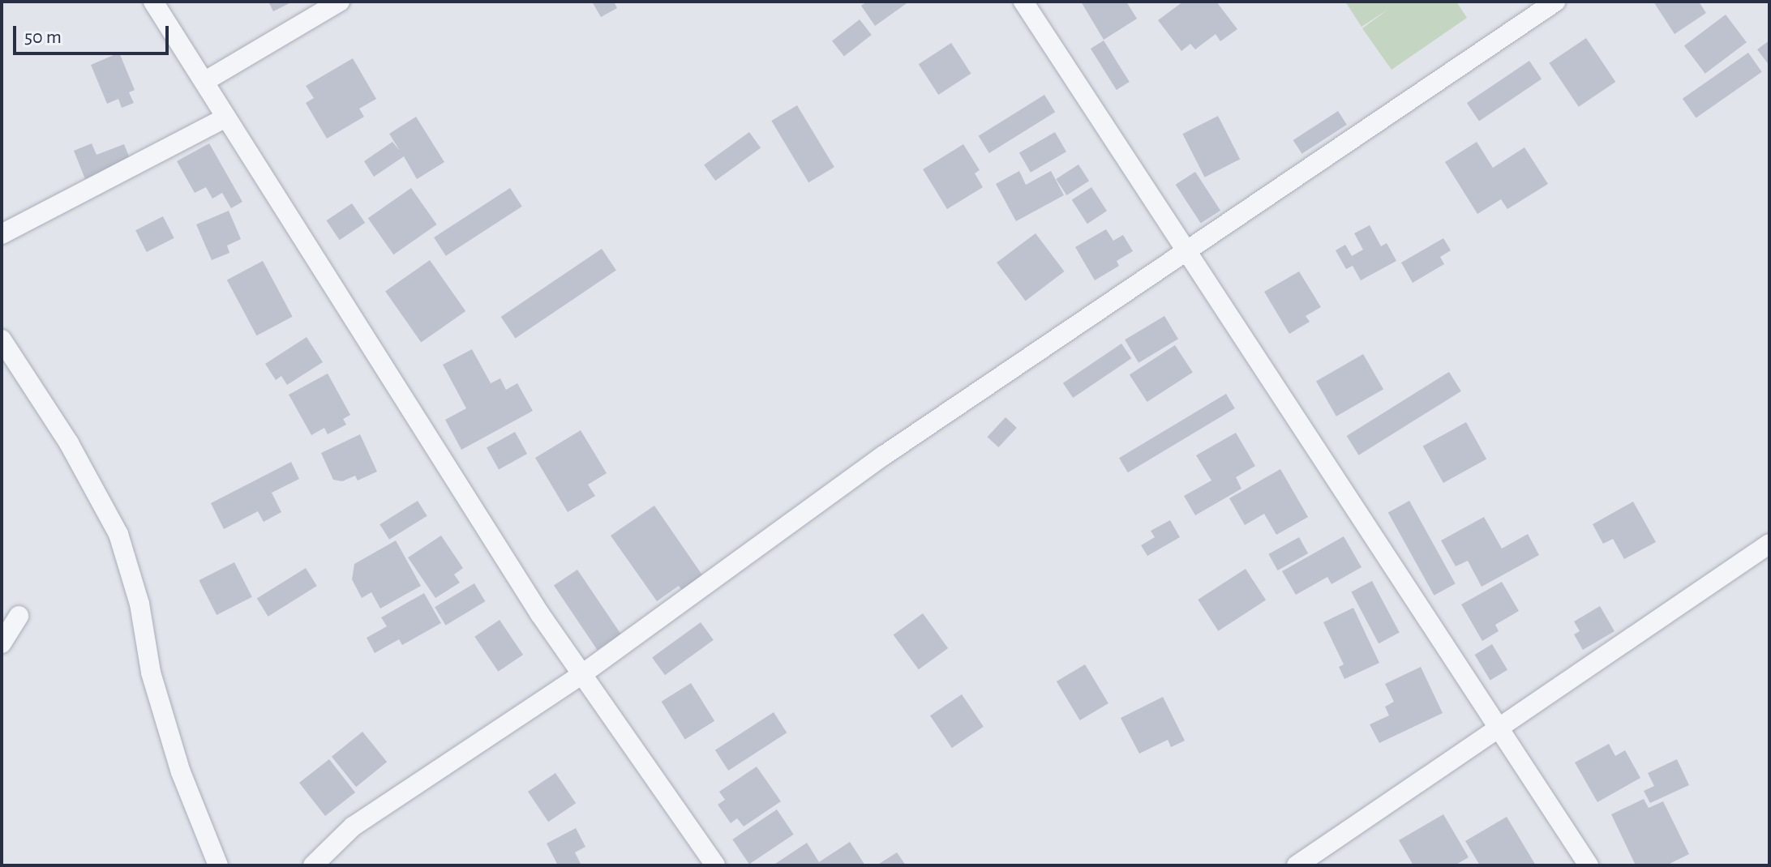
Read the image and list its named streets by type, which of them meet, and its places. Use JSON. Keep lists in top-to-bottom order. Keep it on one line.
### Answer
{"scale_bar":"50 m"}
